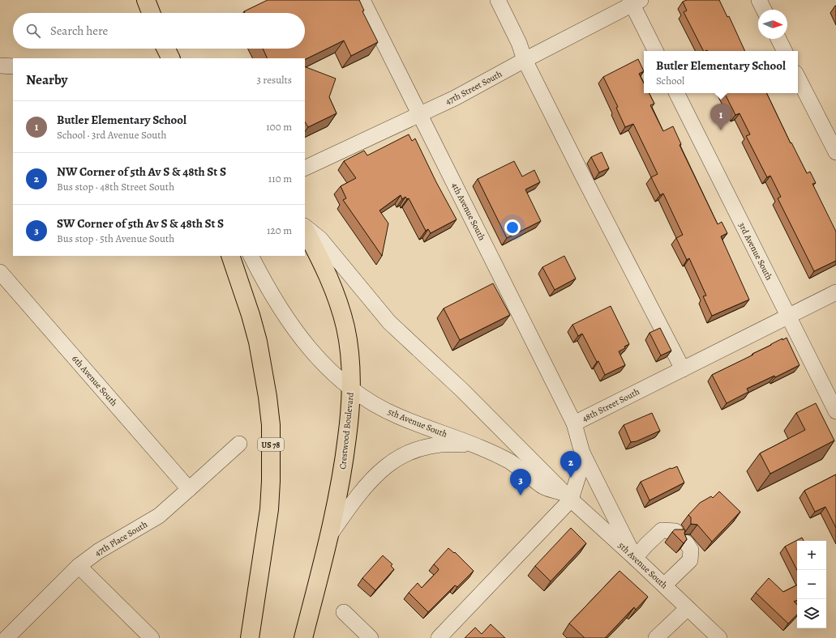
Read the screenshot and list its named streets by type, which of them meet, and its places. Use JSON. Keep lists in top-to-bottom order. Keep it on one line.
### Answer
{"streets":{"main road":["Crestwood Boulevard","US 78"],"street":["47th Street South","4th Avenue South","3rd Avenue South","6th Avenue South","48th Street South","5th Avenue South","47th Place South"]},"crossings":[["47th Street South","4th Avenue South"],["4th Avenue South","48th Street South"],["3rd Avenue South","48th Street South"],["6th Avenue South","47th Place South"],["48th Street South","5th Avenue South"],["5th Avenue South","Crestwood Boulevard"]],"north":"right","page":{"search":"Search here","popup":["Butler Elementary School","School"],"heading":["Nearby","3 results"],"list":[{"mark":"1","name":"Butler Elementary School","note":"School · 3rd Avenue South","value":"100 m"},{"mark":"2","name":"NW Corner of 5th Av S & 48th St S","note":"Bus stop · 48th Street South","value":"110 m"},{"mark":"3","name":"SW Corner of 5th Av S & 48th St S","note":"Bus stop · 5th Avenue South","value":"120 m"}],"pins":["1","2","3"],"map_buttons":["+","−"]}}
